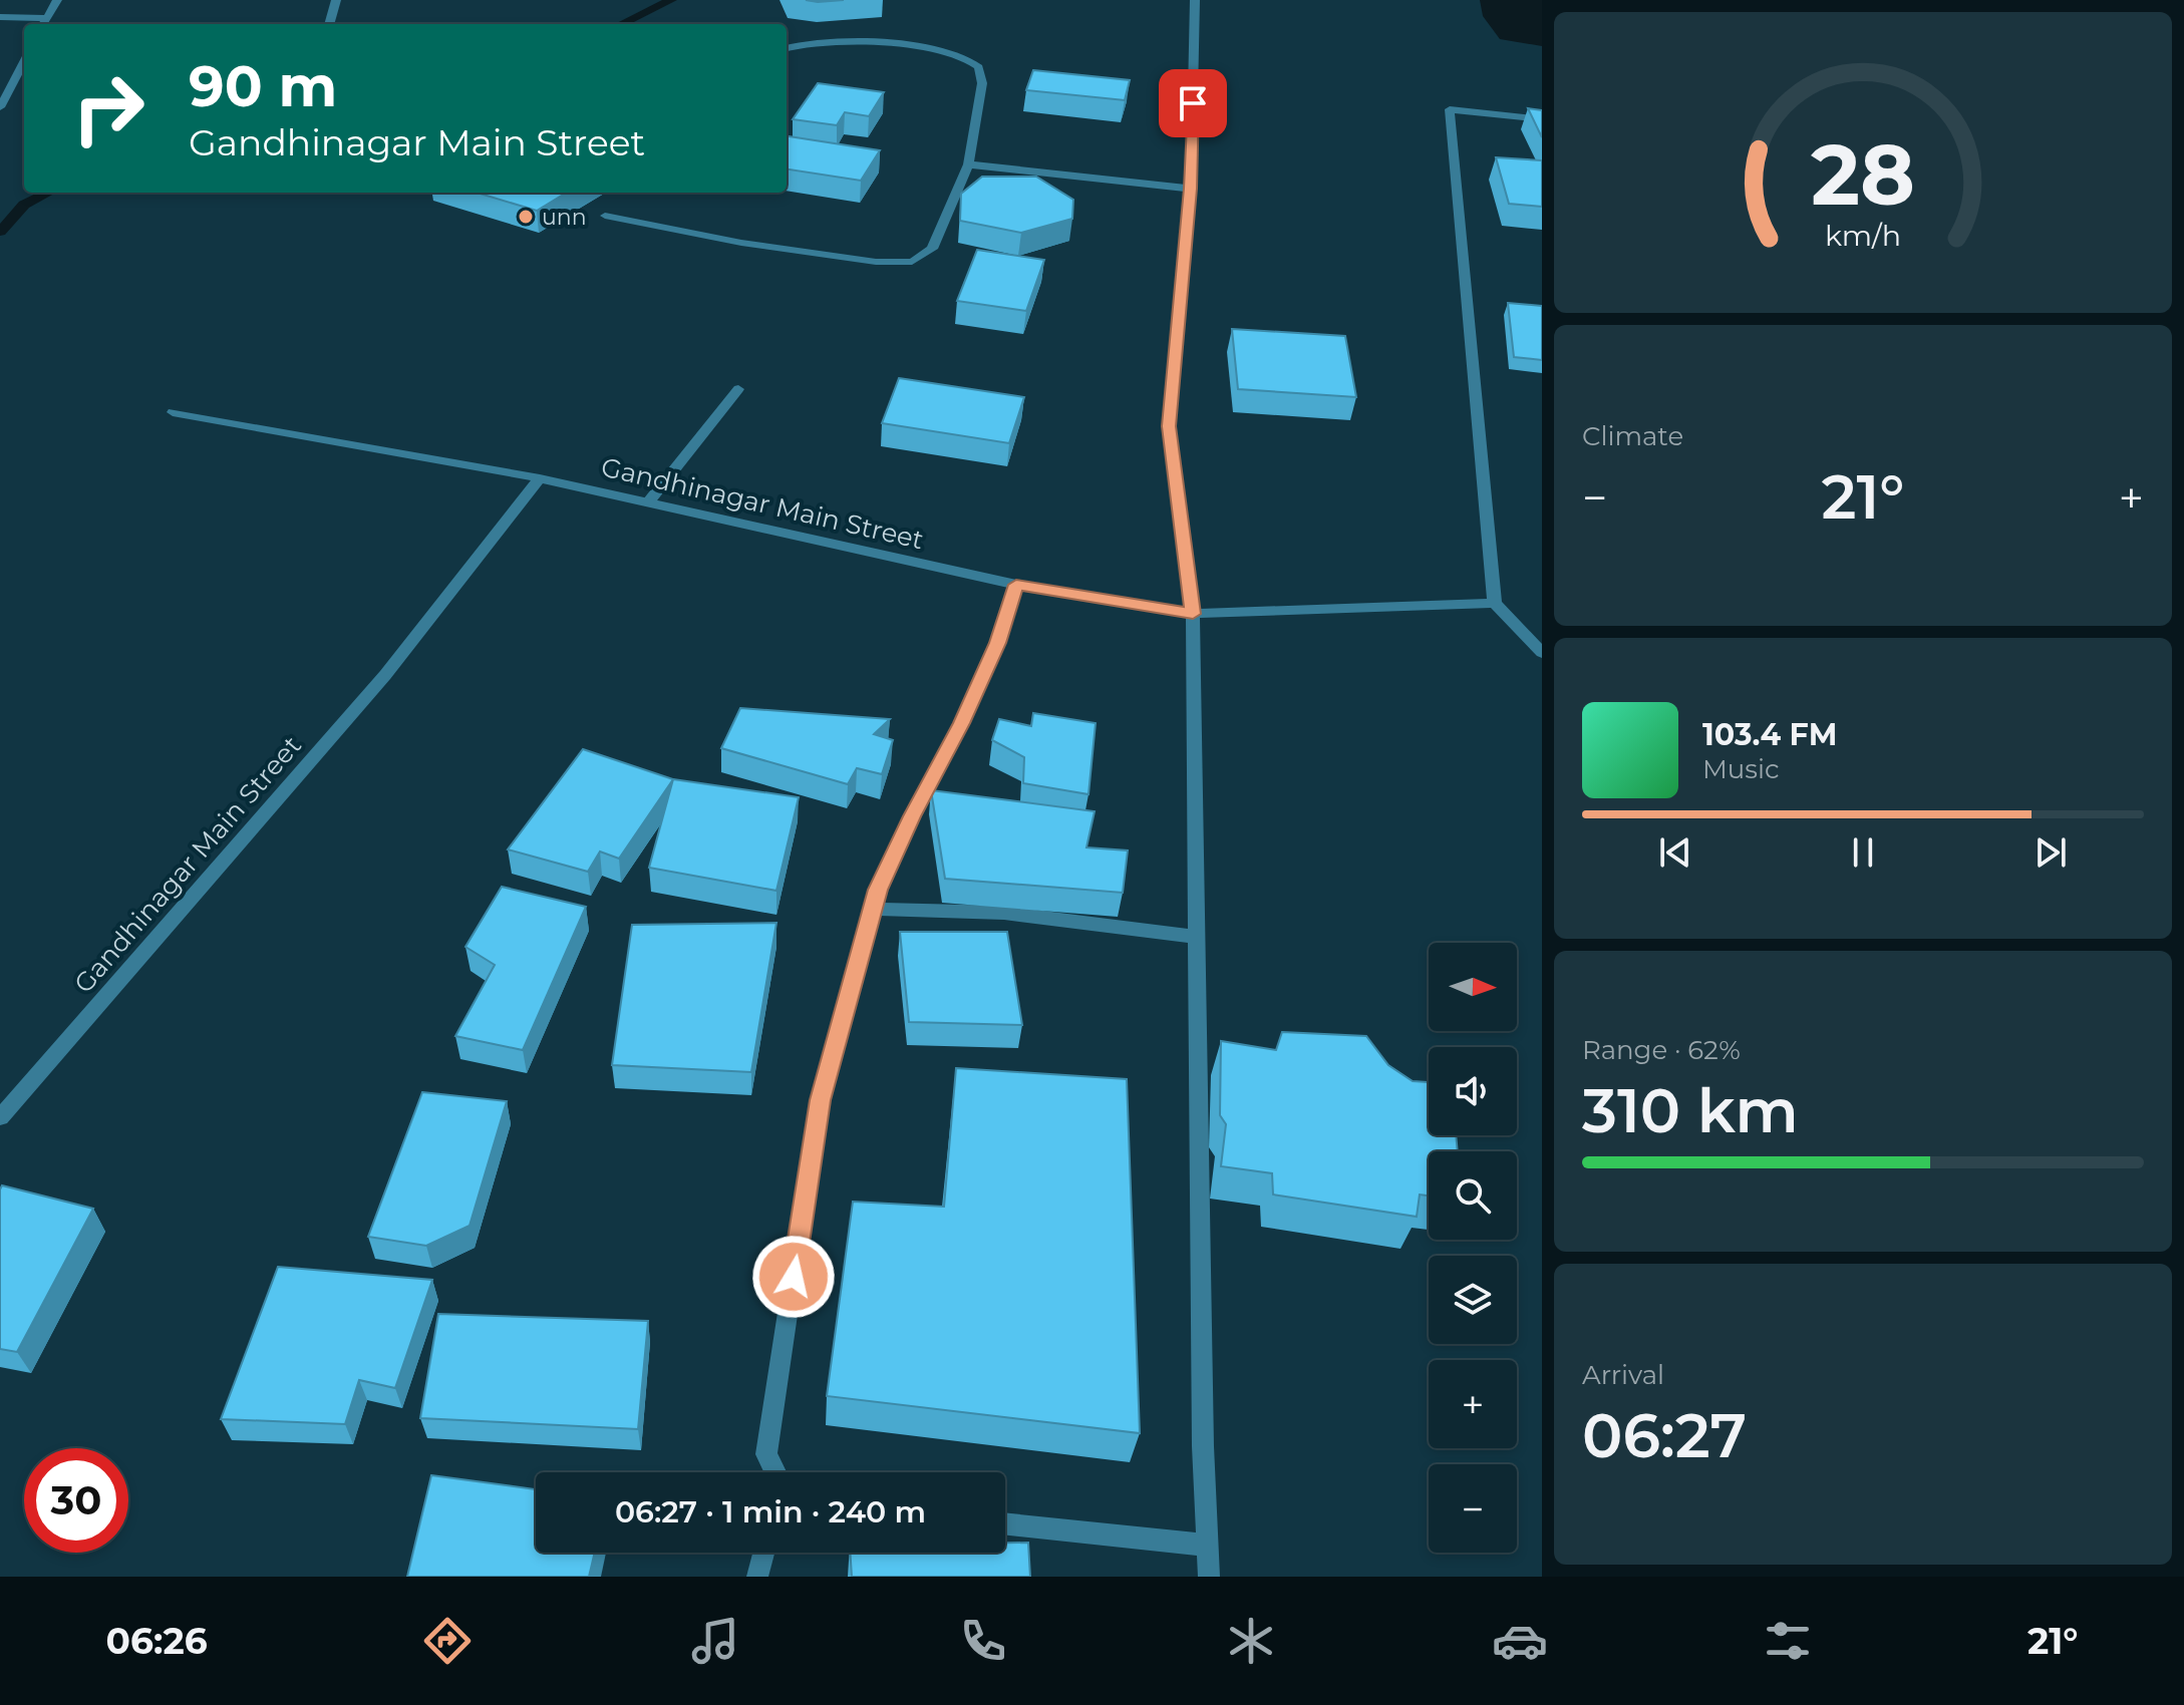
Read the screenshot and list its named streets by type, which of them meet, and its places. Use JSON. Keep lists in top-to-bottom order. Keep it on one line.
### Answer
{"streets":{"street":["Gandhinagar Main Street"]},"places":["unn"],"north":"right","page":{"turn":["90 m","Gandhinagar Main Street"],"tile":["Climate",["Range · 62%","310 km"],["Arrival","06:27"]],"heat":["−","21°","+"],"song":["103.4 FM","Music"],"map_buttons":["+","−"],"limit":"30","trip":"06:27 · 1 min · 240 m","tabs":["06:26","21°"],"gauge":["28","km/h"]}}
